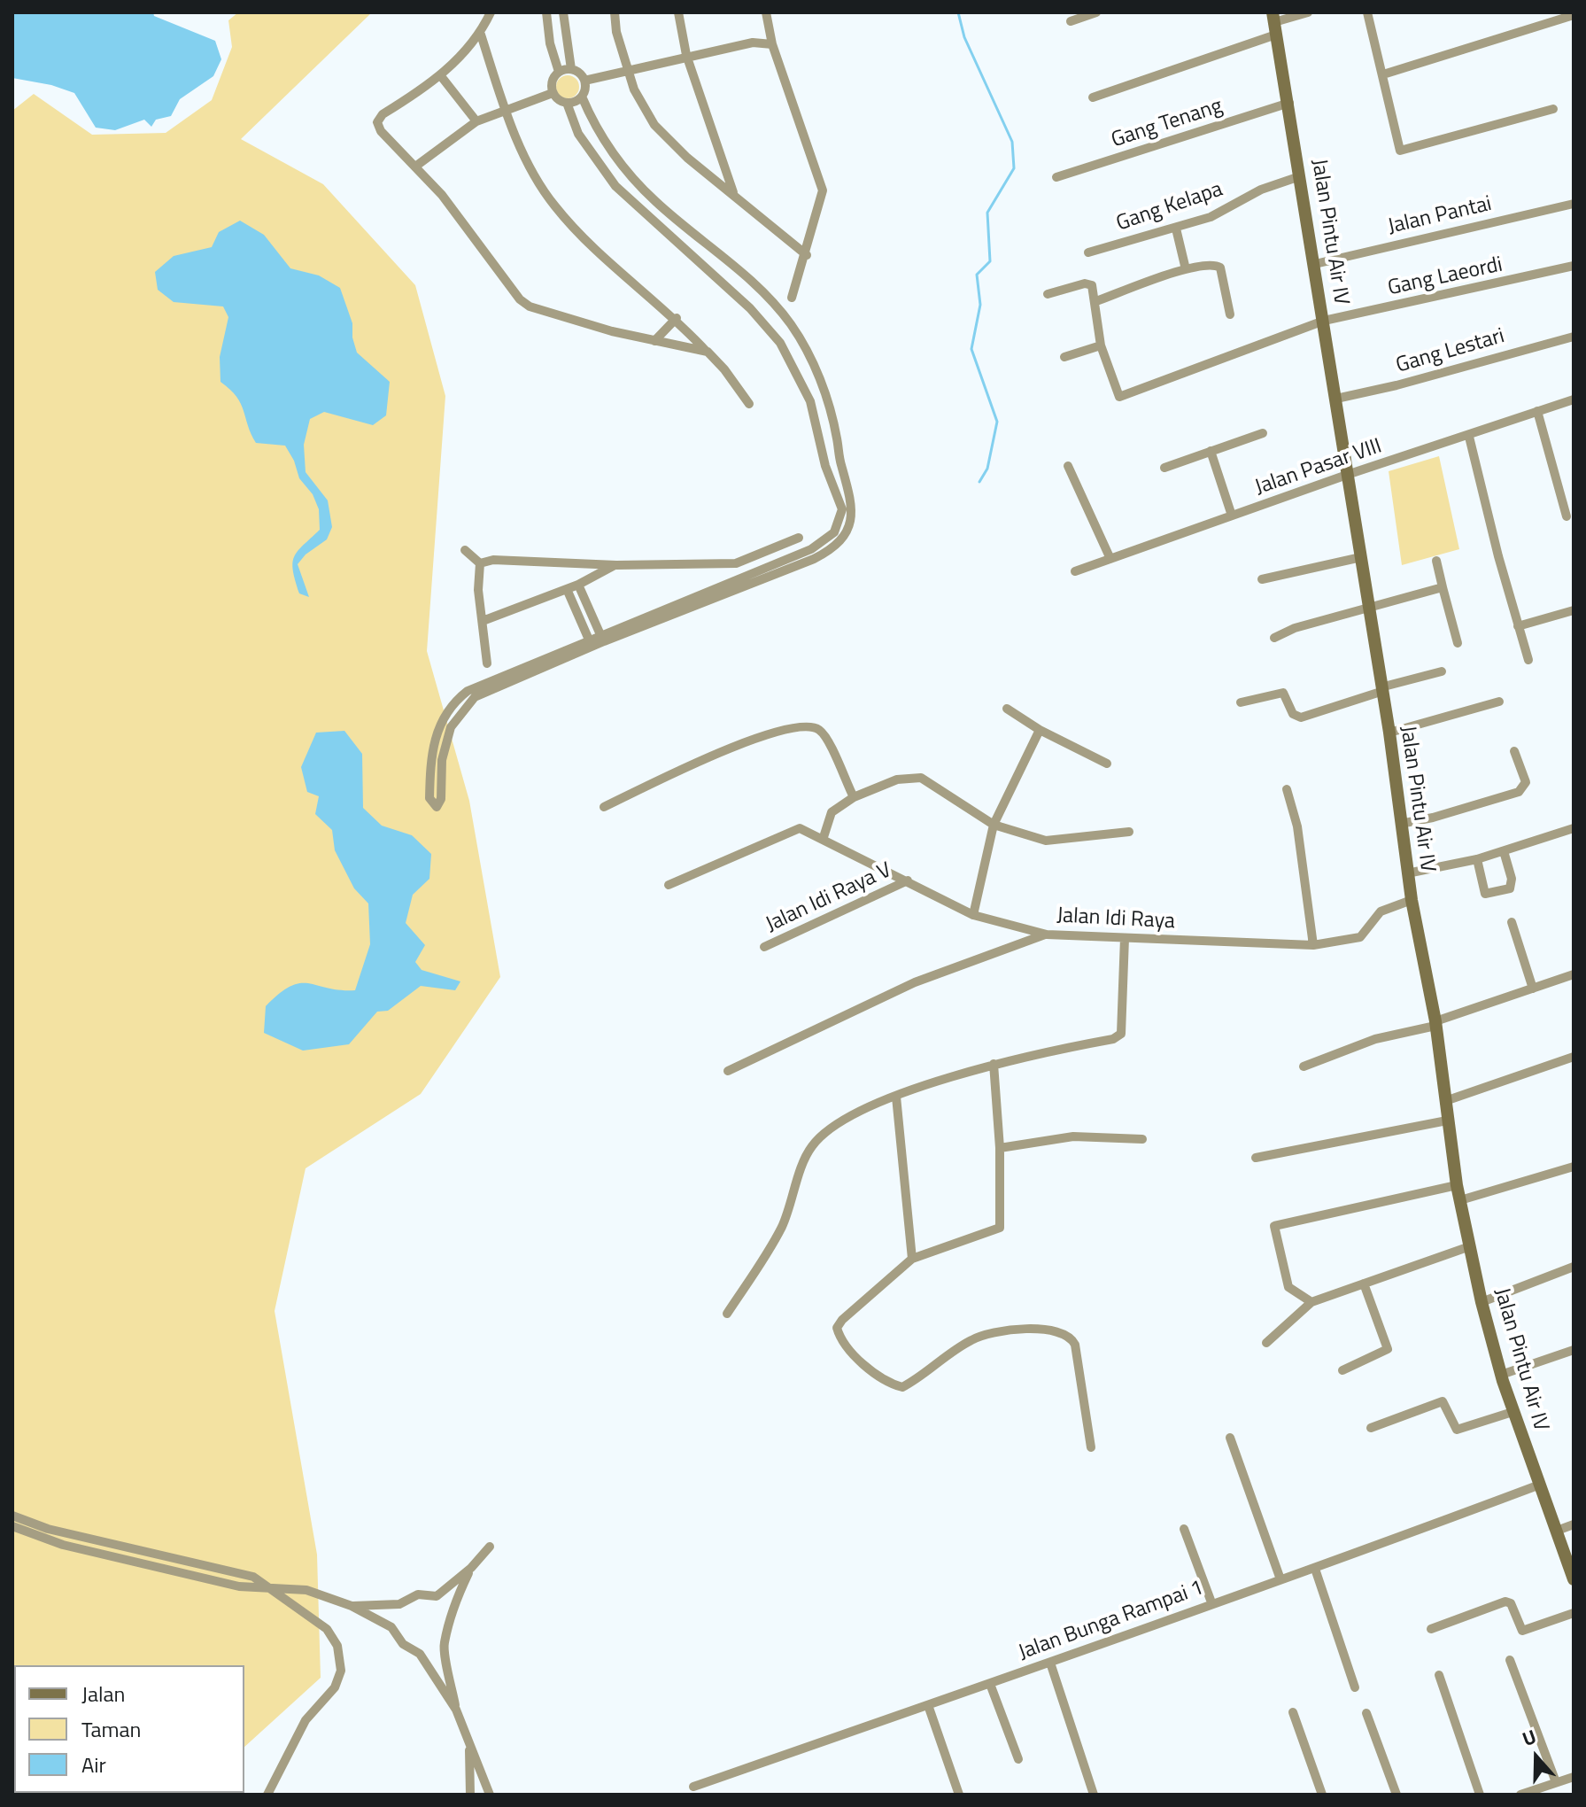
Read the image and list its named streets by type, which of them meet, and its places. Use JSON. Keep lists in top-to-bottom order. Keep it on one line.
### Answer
{"streets":{"main road":["Jalan Pintu Air IV"],"street":["Gang Tenang","Gang Kelapa","Jalan Pantai","Gang Laeordi","Gang Lestari","Jalan Pasar VIII","Jalan Idi Raya V","Jalan Idi Raya","Jalan Bunga Rampai 1"]},"crossings":[["Gang Tenang","Jalan Pintu Air IV"],["Gang Kelapa","Jalan Pintu Air IV"],["Jalan Pantai","Jalan Pintu Air IV"],["Jalan Pintu Air IV","Gang Laeordi"],["Jalan Pintu Air IV","Gang Lestari"],["Jalan Pintu Air IV","Jalan Pasar VIII"],["Jalan Pintu Air IV","Jalan Idi Raya"],["Jalan Pintu Air IV","Jalan Bunga Rampai 1"],["Jalan Idi Raya V","Jalan Idi Raya"]],"legend":["Jalan","Taman","Air"],"north":"top"}
